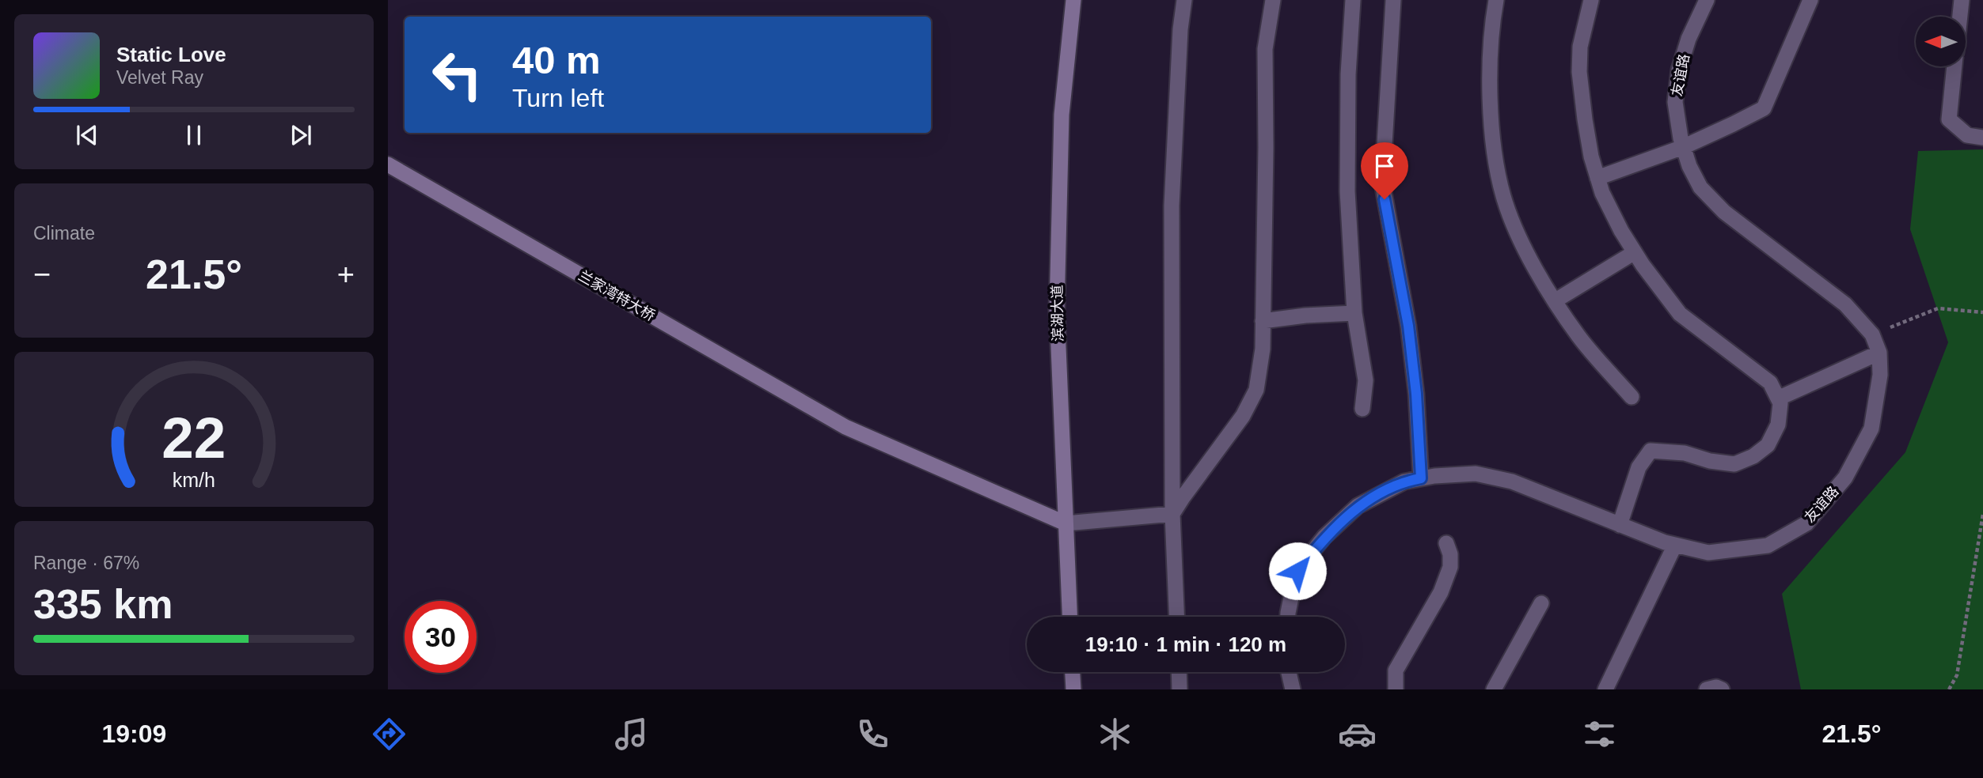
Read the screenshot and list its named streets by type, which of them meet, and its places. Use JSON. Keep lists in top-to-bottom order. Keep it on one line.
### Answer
{"streets":{"main road":["兰家湾特大桥","滨湖大道"],"street":["友谊路"]},"crossings":[["兰家湾特大桥","滨湖大道"]],"north":"left","page":{"turn":["40 m","Turn left"],"song":["Static Love","Velvet Ray"],"tile":["Climate",["Range · 67%","335 km"]],"heat":["−","21.5°","+"],"limit":"30","trip":"19:10 · 1 min · 120 m","tabs":["19:09","21.5°"],"gauge":["22","km/h"]}}
